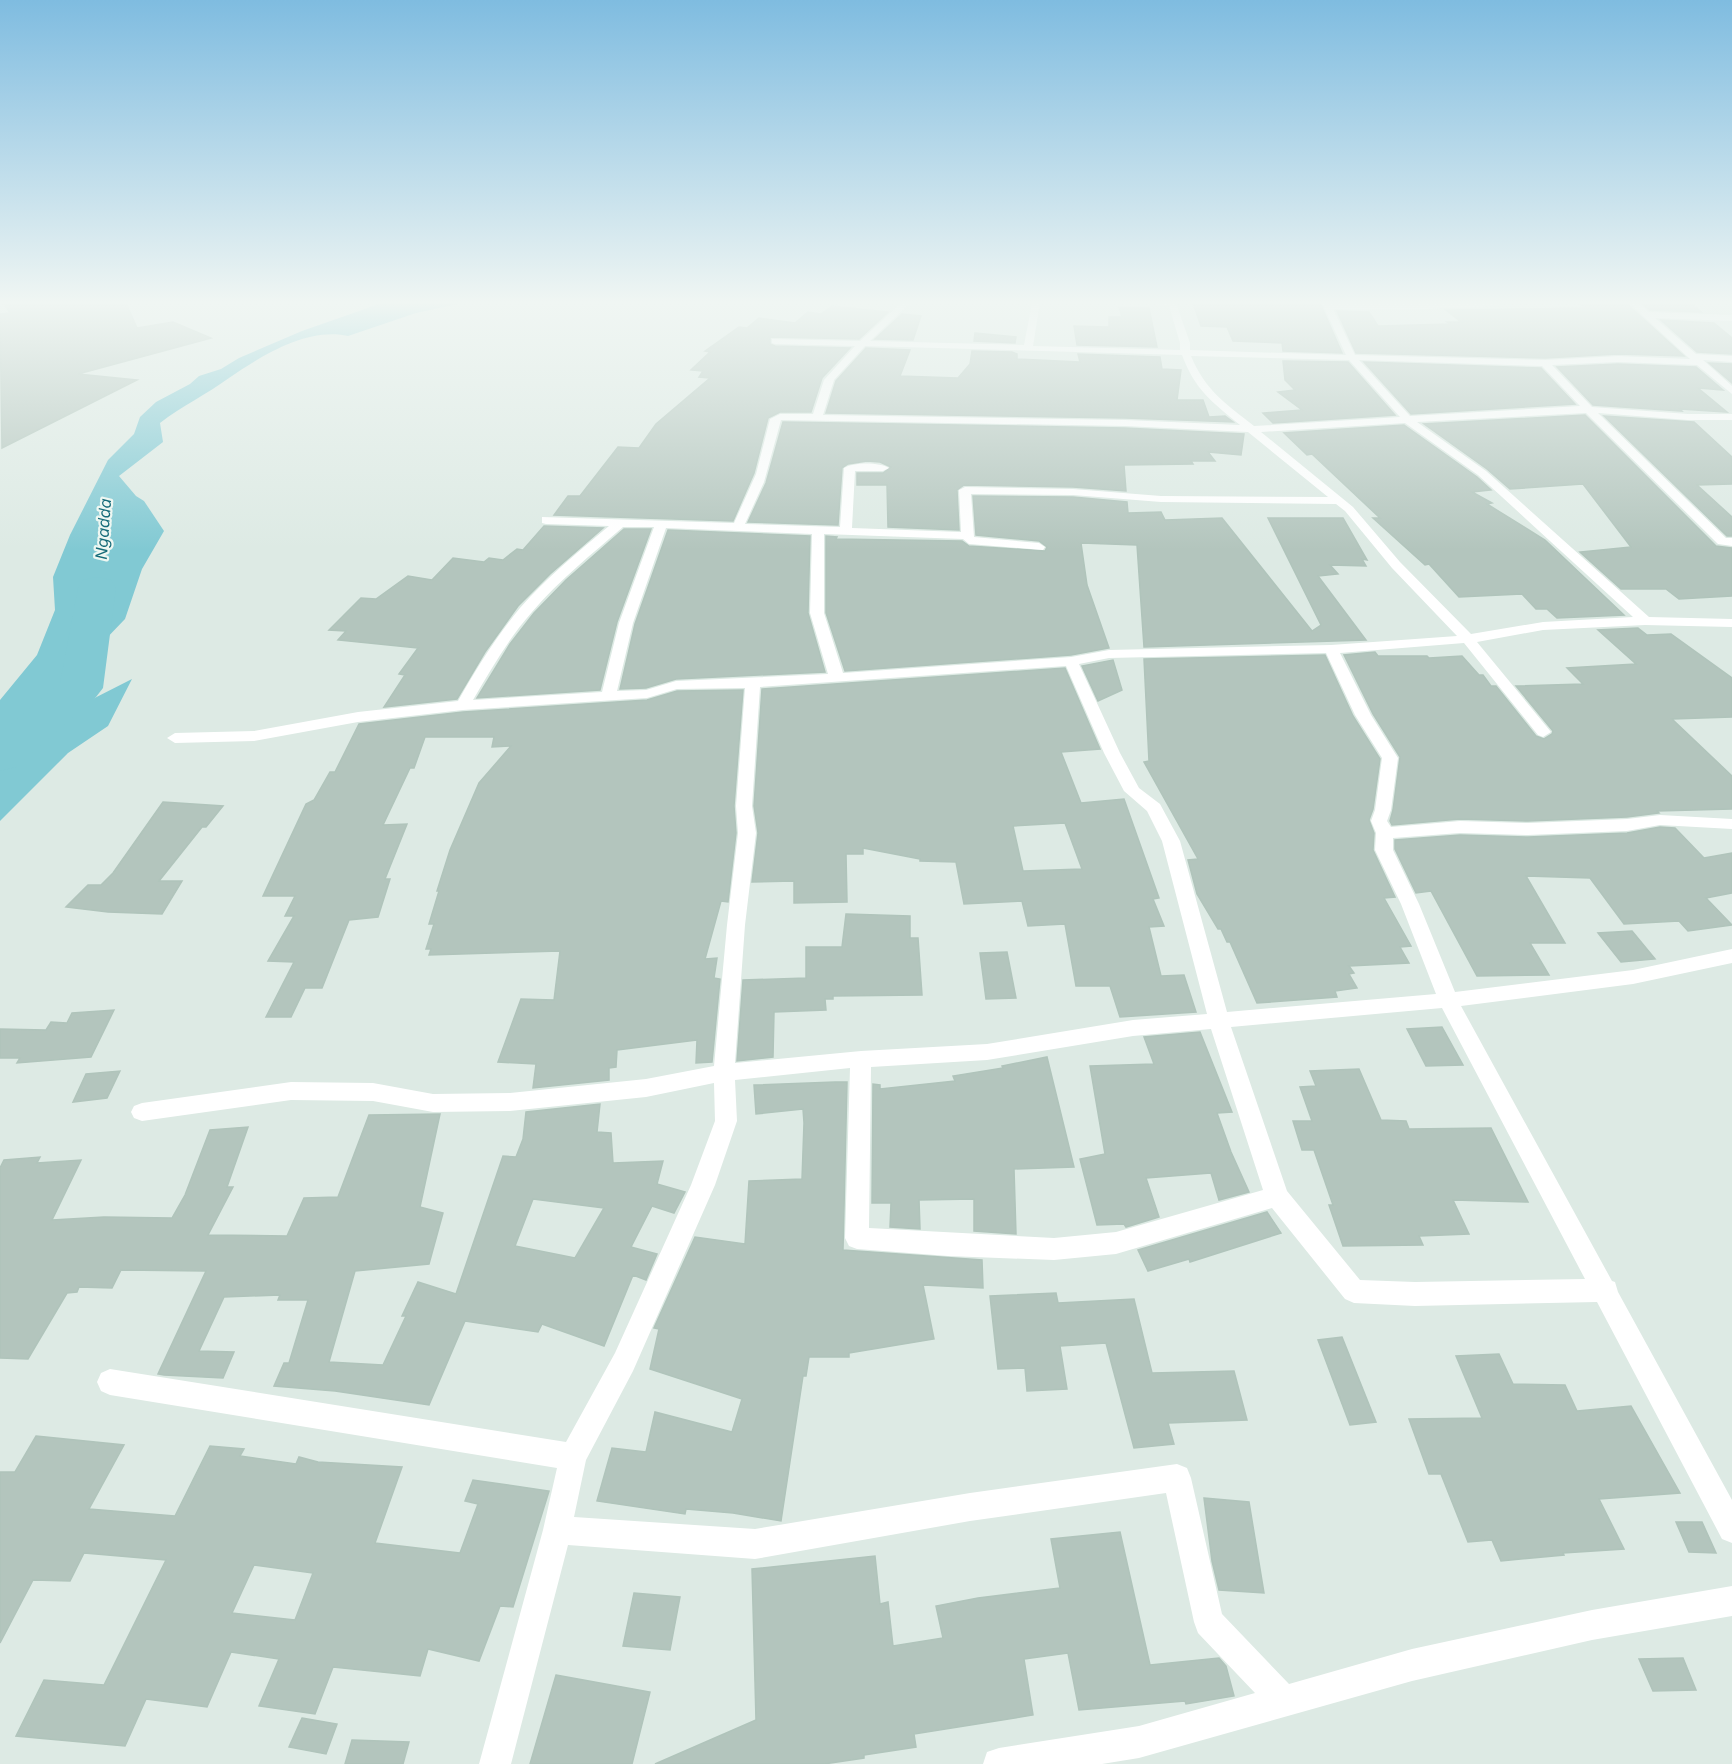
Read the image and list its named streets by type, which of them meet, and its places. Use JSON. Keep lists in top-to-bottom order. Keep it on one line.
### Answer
{"water":["Ngadda"]}
